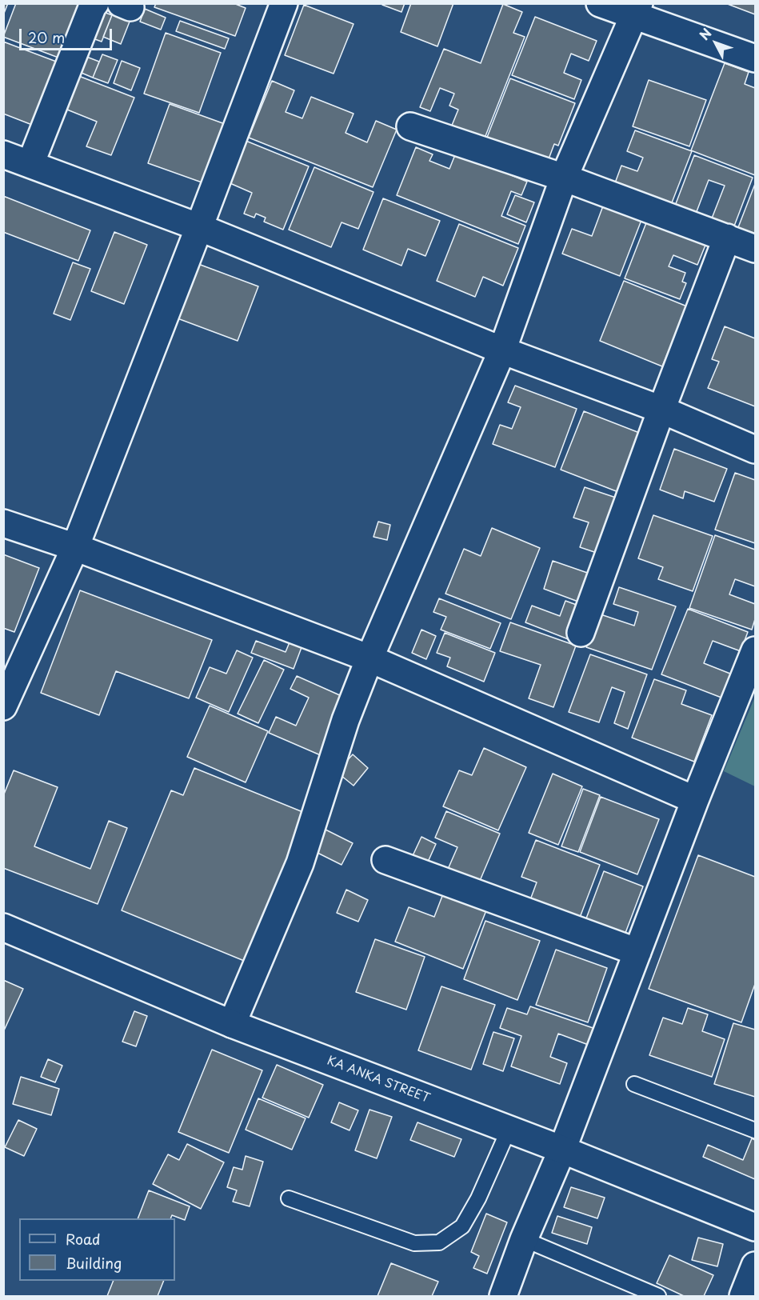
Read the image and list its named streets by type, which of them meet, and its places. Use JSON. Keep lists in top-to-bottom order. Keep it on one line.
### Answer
{"streets":{"street":["KA ANKA STREET"]},"legend":["Road","Building"],"scale_bar":"20 m","north":"top left"}
